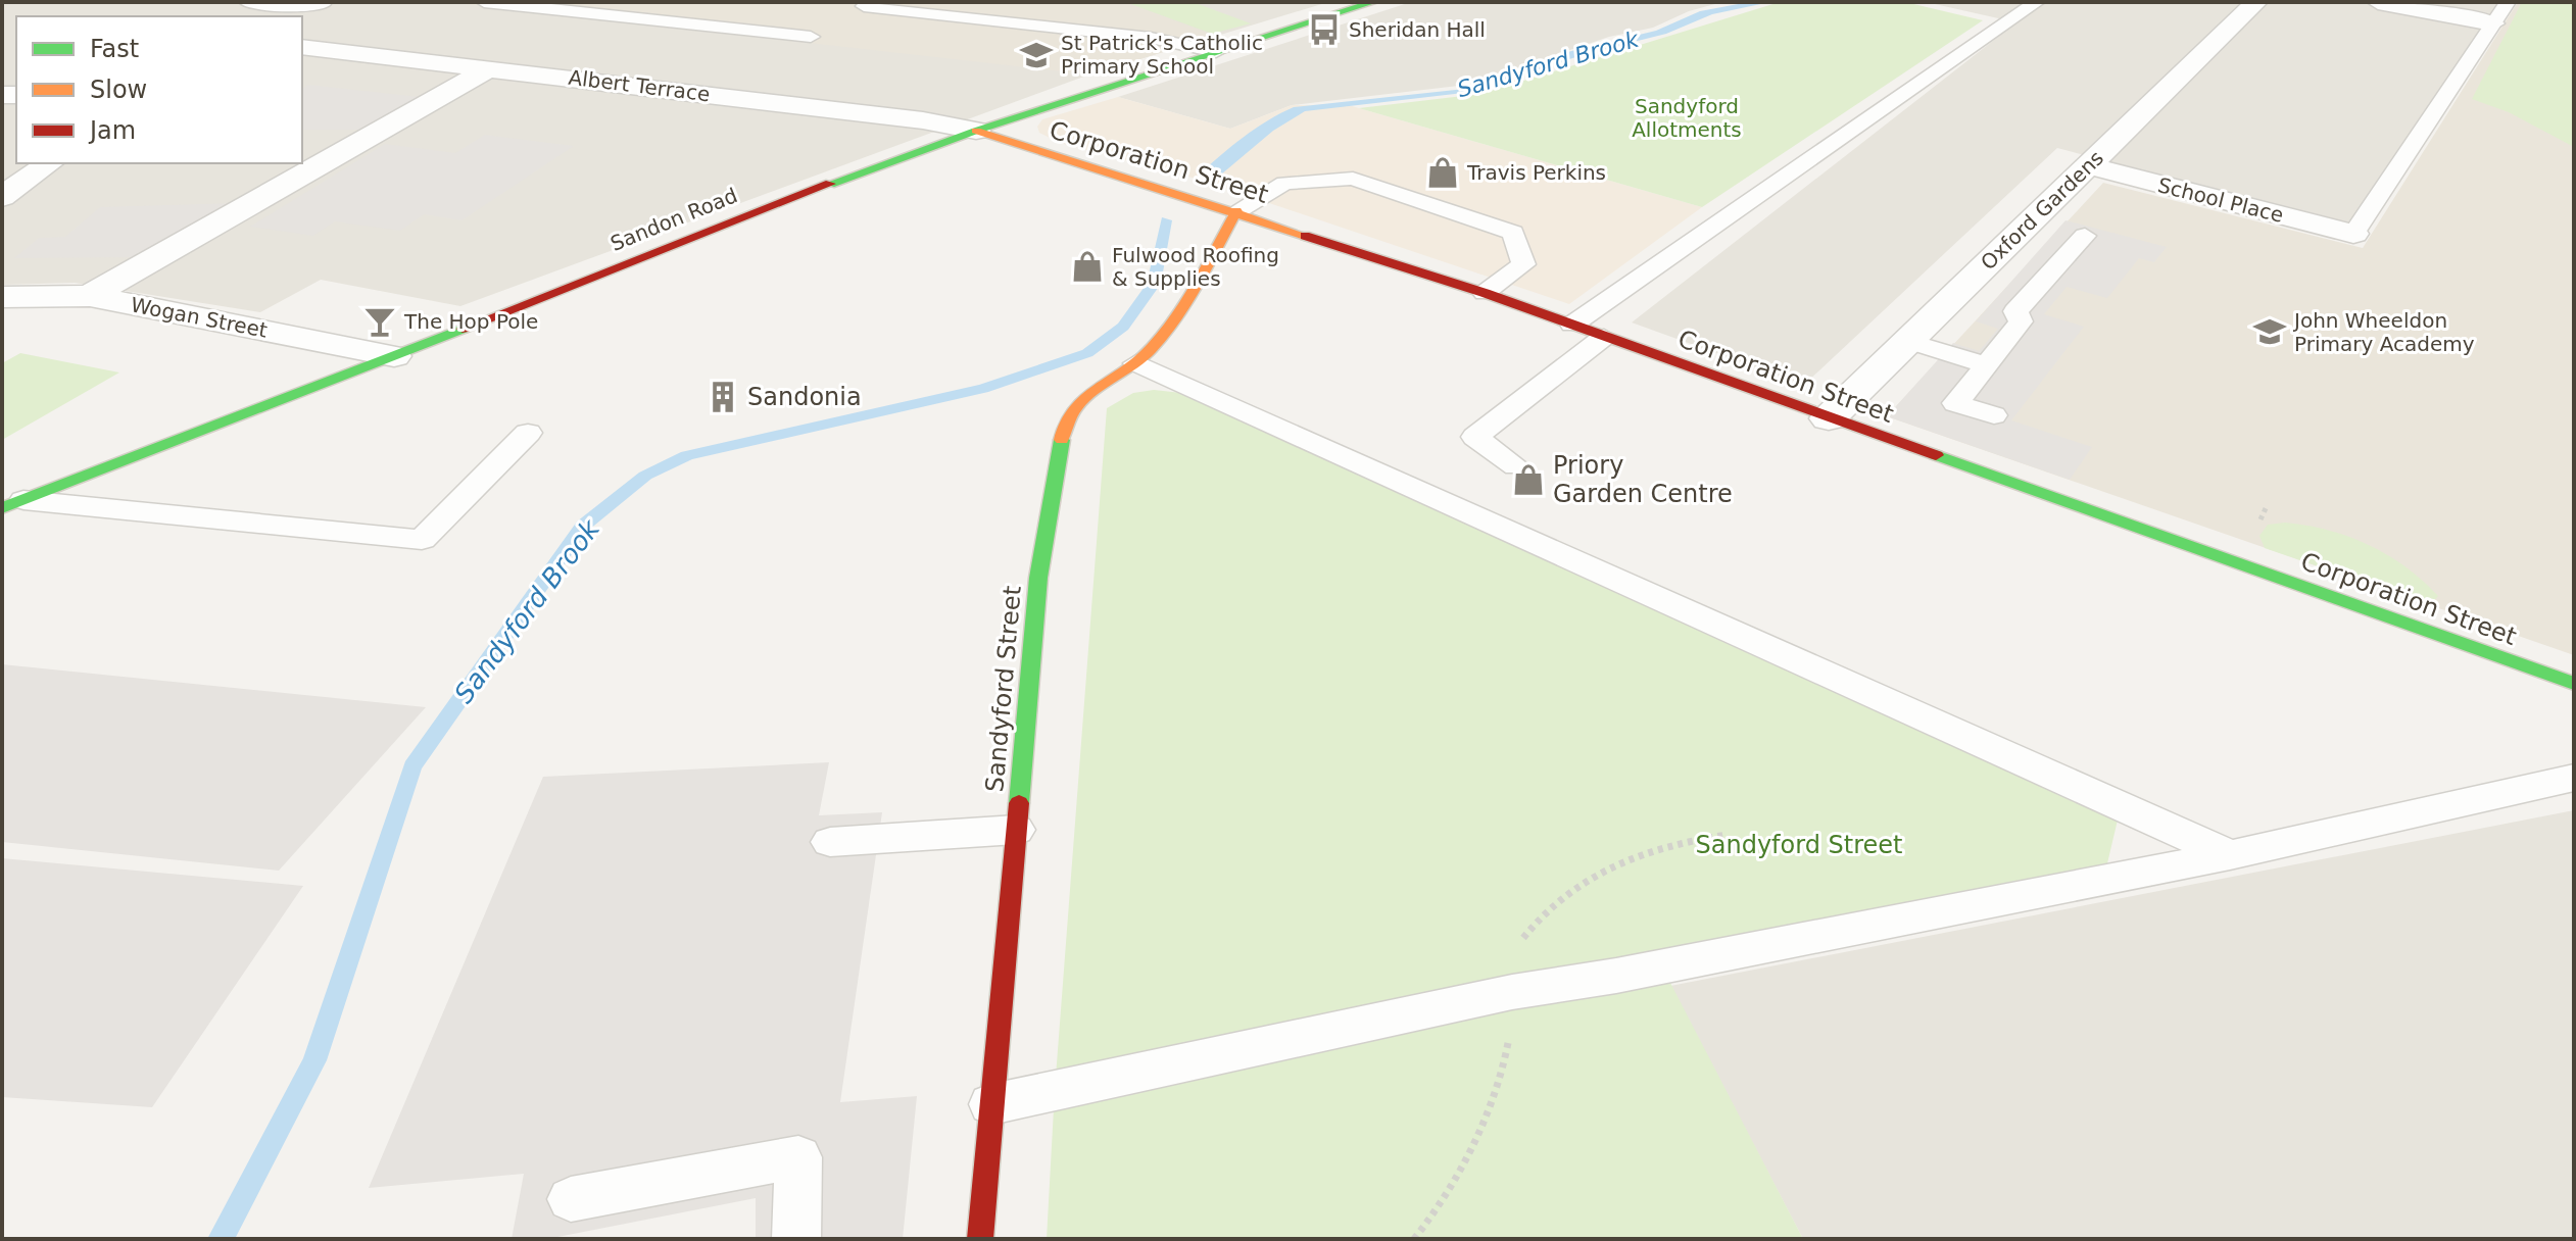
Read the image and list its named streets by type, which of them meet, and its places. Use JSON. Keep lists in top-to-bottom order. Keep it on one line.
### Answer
{"streets":{"street":["Albert Terrace","Corporation Street","School Place","Oxford Gardens","Sandon Road","Wogan Street","Sandyford Street"]},"crossings":[["Albert Terrace","Corporation Street"],["Albert Terrace","Sandon Road"],["Corporation Street","Oxford Gardens"],["Corporation Street","Sandon Road"],["Corporation Street","Sandyford Street"],["School Place","Oxford Gardens"],["Sandon Road","Wogan Street"]],"water":["Sandyford Brook"],"parks":["Sandyford Allotments","Sandyford Street"],"places":{"bus stop":["Sheridan Hall"],"school or university":["St Patrick's Catholic Primary School","John Wheeldon Primary Academy"],"shop":["Travis Perkins","Fulwood Roofing & Supplies","Priory Garden Centre"],"bar":["The Hop Pole"],"building":["Sandonia"]},"legend":["Fast","Slow","Jam"]}
